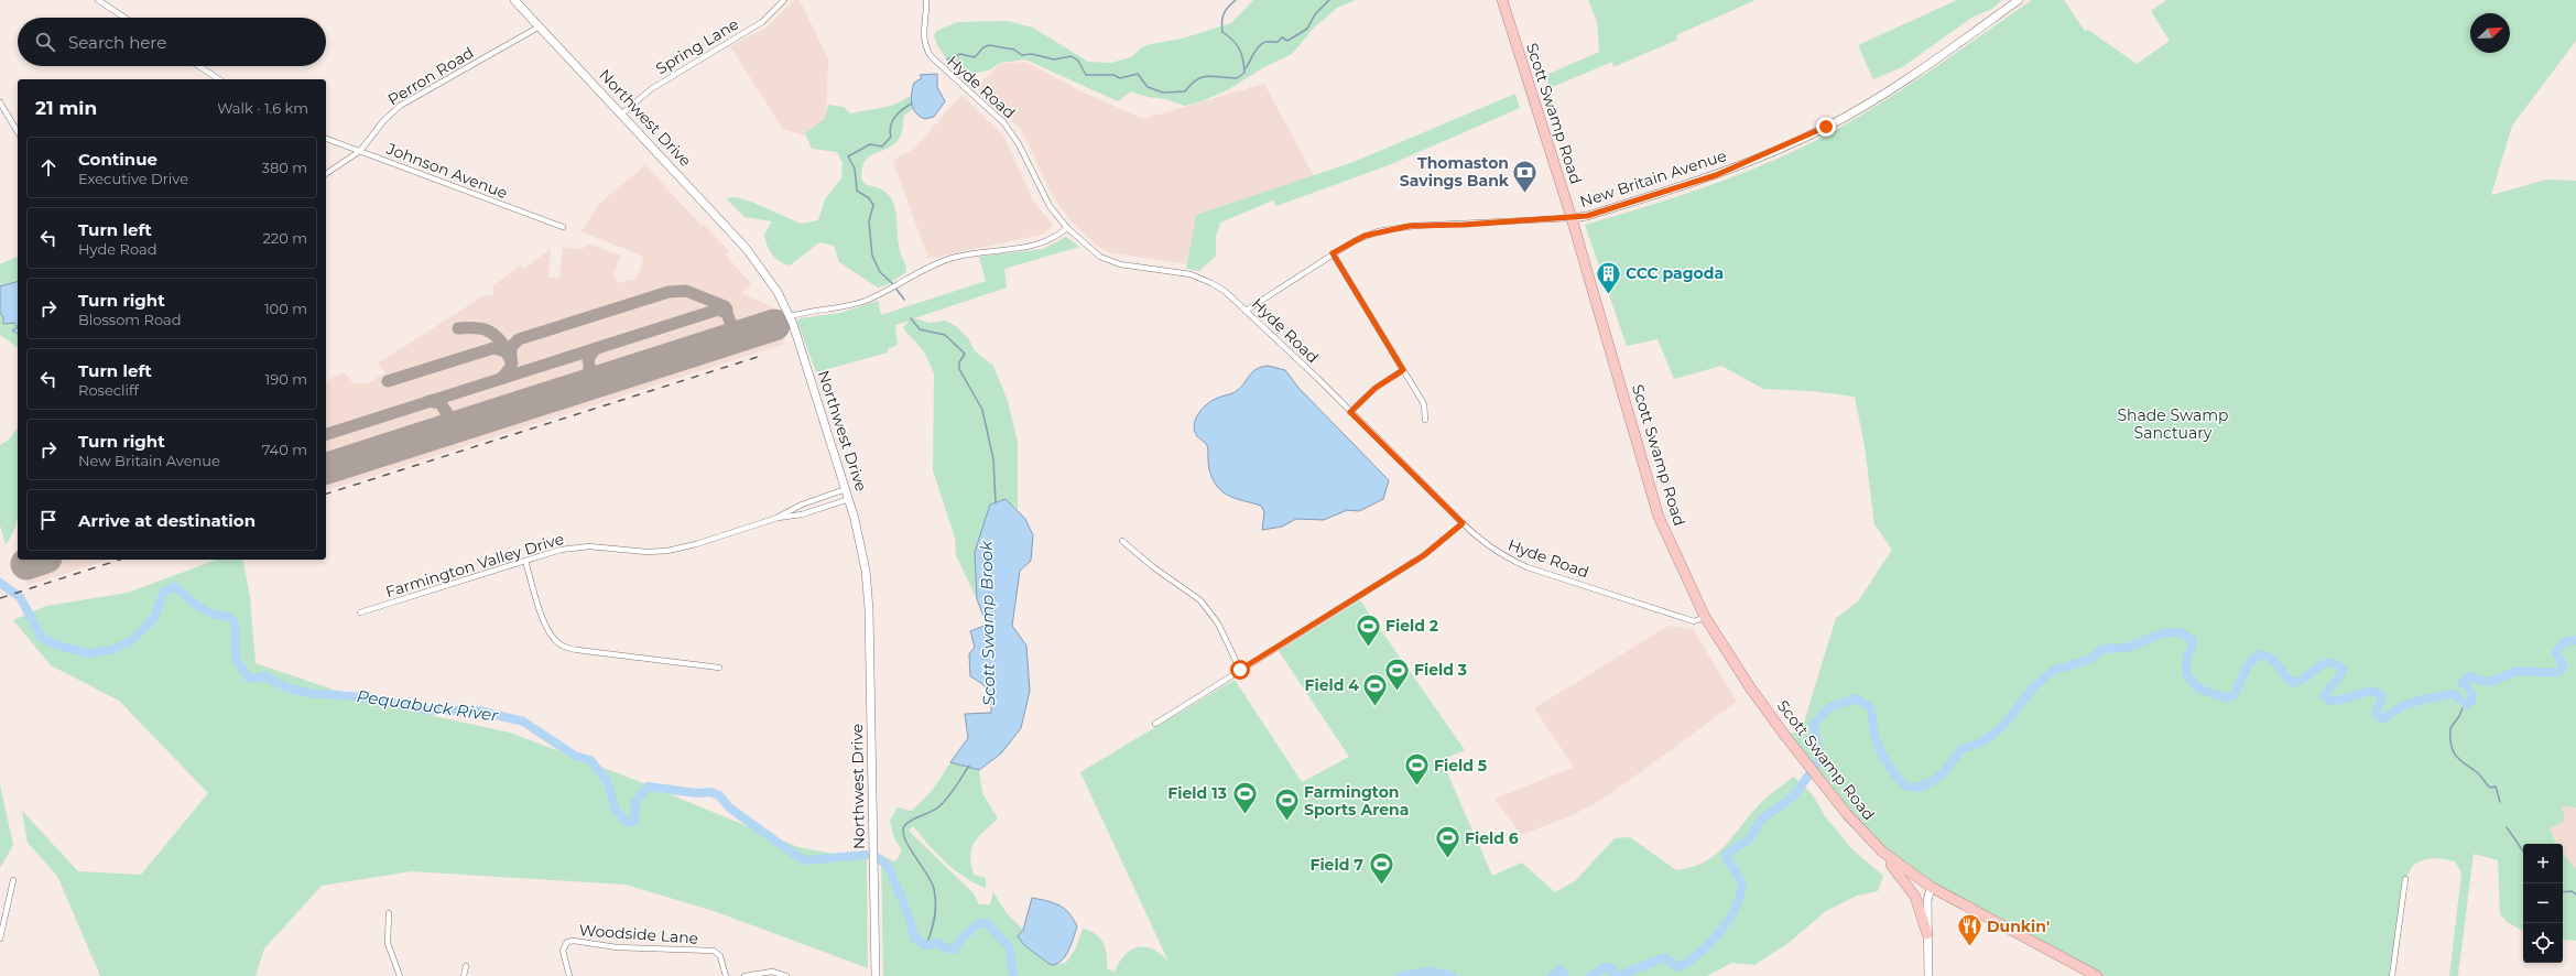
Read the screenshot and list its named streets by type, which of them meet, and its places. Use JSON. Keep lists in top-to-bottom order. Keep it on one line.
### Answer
{"streets":{"highway":["Scott Swamp Road"],"main road":["Northwest Drive","New Britain Avenue"],"street":["Spring Lane","Perron Road","Hyde Road","Johnson Avenue","Farmington Valley Drive","Woodside Lane"]},"crossings":[["Spring Lane","Northwest Drive"],["Perron Road","Northwest Drive"],["Perron Road","Johnson Avenue"],["Hyde Road","Scott Swamp Road"],["Hyde Road","New Britain Avenue"],["Scott Swamp Road","New Britain Avenue"],["Northwest Drive","Farmington Valley Drive"]],"water":["Scott Swamp Brook","Pequabuck River"],"parks":["Shade Swamp Sanctuary"],"places":{"bank":["Thomaston Savings Bank"],"building":["CCC pagoda"],"sports":["Field 2","Field 3","Field 4","Field 5","Field 13","Farmington Sports Arena","Field 6","Field 7"],"restaurant":["Dunkin'"]},"north":"top right","page":{"search":"Search here","heading":["21 min","Walk · 1.6 km"],"list":[["Continue","Executive Drive","380 m"],["Turn left","Hyde Road","220 m"],["Turn right","Blossom Road","100 m"],["Turn left","Rosecliff","190 m"],["Turn right","New Britain Avenue","740 m"],"Arrive at destination"],"map_buttons":["+","−"]}}
